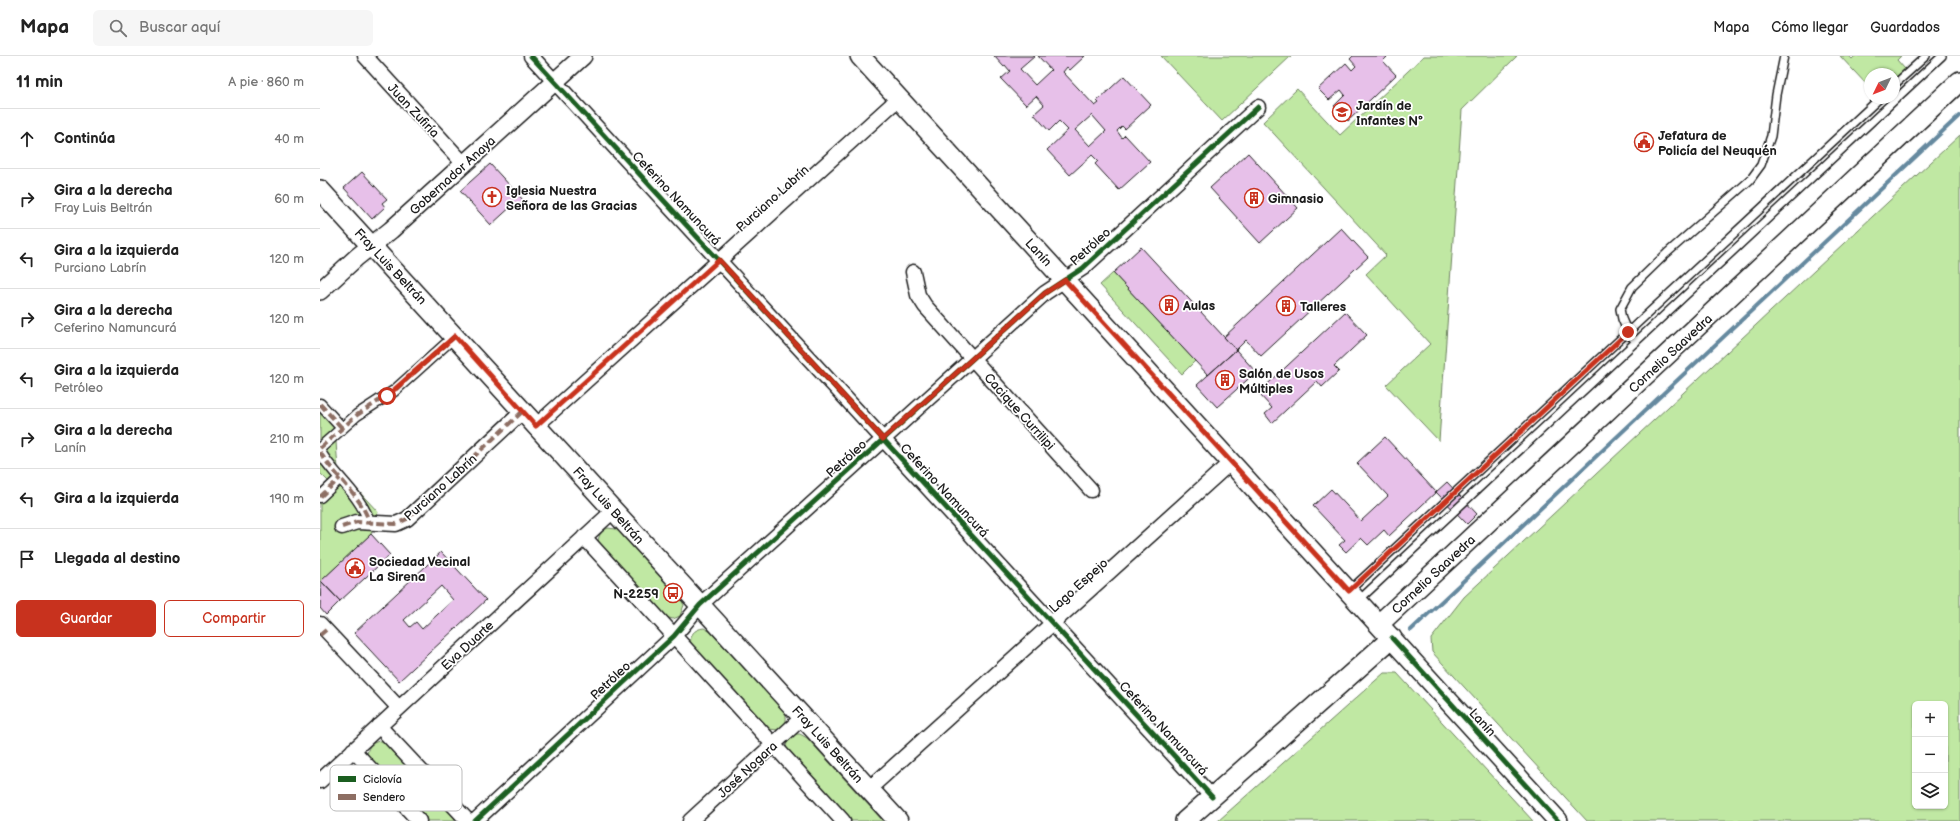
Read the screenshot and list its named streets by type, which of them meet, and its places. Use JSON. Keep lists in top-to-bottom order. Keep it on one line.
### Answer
{"streets":{"main road":["Lanín","Fray Luis Beltrán","Cornelio Saavedra"],"street":["Juan Zufiría","Gobernador Anaya","Ceferino Namuncurá","Purciano Labrín","Petróleo","Cacique Currilipi","Lago Espejo","Eva Duarte","José Nogara"]},"crossings":[["Juan Zufiría","Gobernador Anaya"],["Gobernador Anaya","Ceferino Namuncurá"],["Gobernador Anaya","Fray Luis Beltrán"],["Ceferino Namuncurá","Purciano Labrín"],["Ceferino Namuncurá","Petróleo"],["Ceferino Namuncurá","Lago Espejo"],["Purciano Labrín","Lanín"],["Purciano Labrín","Fray Luis Beltrán"],["Petróleo","Lanín"],["Petróleo","Fray Luis Beltrán"],["Petróleo","Cacique Currilipi"],["Lanín","Cornelio Saavedra"],["Lanín","Lago Espejo"],["Fray Luis Beltrán","Lago Espejo"],["Fray Luis Beltrán","Eva Duarte"],["Fray Luis Beltrán","José Nogara"]],"places":{"school or university":["Jardín de Infantes N°"],"public building":["Jefatura de Policía del Neuquén","Sociedad Vecinal La Sirena"],"church":["Iglesia Nuestra Señora de las Gracias"],"building":["Gimnasio","Aulas","Talleres","Salón de Usos Múltiples"],"bus stop":["N-2259"]},"legend":["Ciclovía","Sendero"],"north":"bottom left","page":{"header":"Mapa","search":"Buscar aquí","nav":["Mapa","Cómo llegar","Guardados"],"heading":["11 min","A pie · 860 m"],"list":[["Continúa","40 m"],["Gira a la derecha","Fray Luis Beltrán","60 m"],["Gira a la izquierda","Purciano Labrín","120 m"],["Gira a la derecha","Ceferino Namuncurá","120 m"],["Gira a la izquierda","Petróleo","120 m"],["Gira a la derecha","Lanín","210 m"],["Gira a la izquierda","190 m"],"Llegada al destino"],"buttons":["Guardar","Compartir"],"map_buttons":["+","−"]}}
